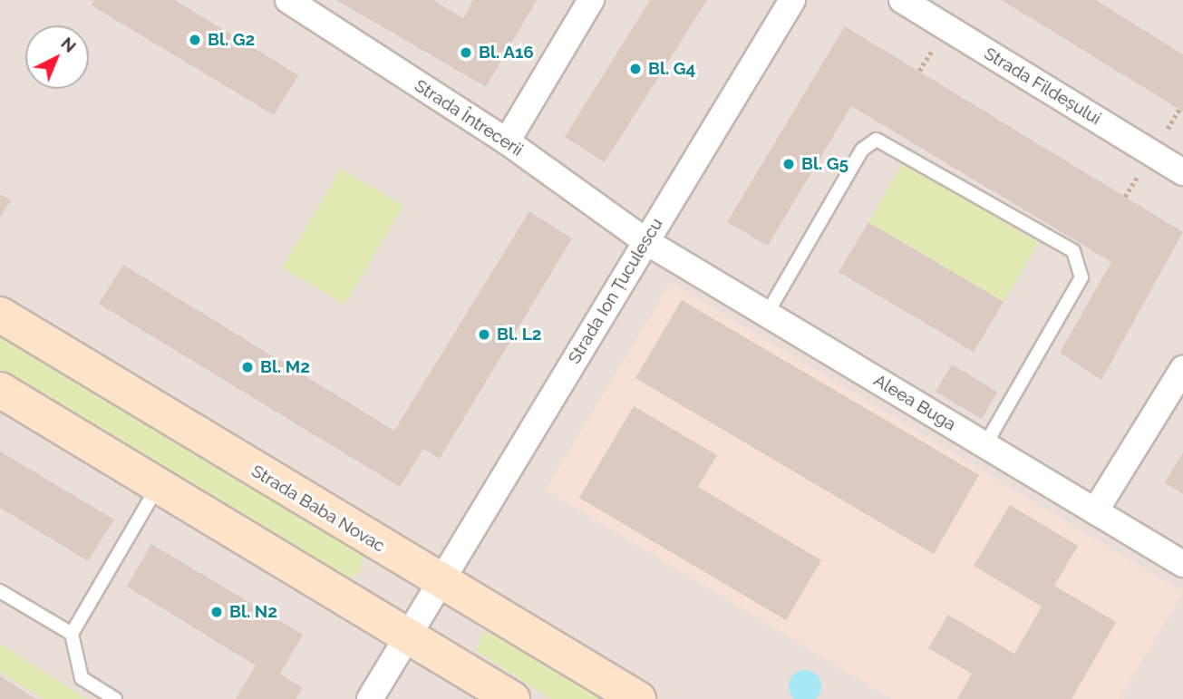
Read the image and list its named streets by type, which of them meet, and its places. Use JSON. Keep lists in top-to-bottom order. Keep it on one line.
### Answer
{"streets":{"main road":["Strada Baba Novac"],"street":["Strada Fildeșului","Strada Întrecerii","Strada Ion Țuculescu","Aleea Buga"]},"crossings":[["Strada Întrecerii","Strada Ion Țuculescu"],["Strada Întrecerii","Aleea Buga"],["Strada Ion Țuculescu","Aleea Buga"],["Strada Ion Țuculescu","Strada Baba Novac"]],"places":["Bl. G2","Bl. A16","Bl. G4","Bl. G5","Bl. L2","Bl. M2","Bl. N2"],"north":"top right"}
